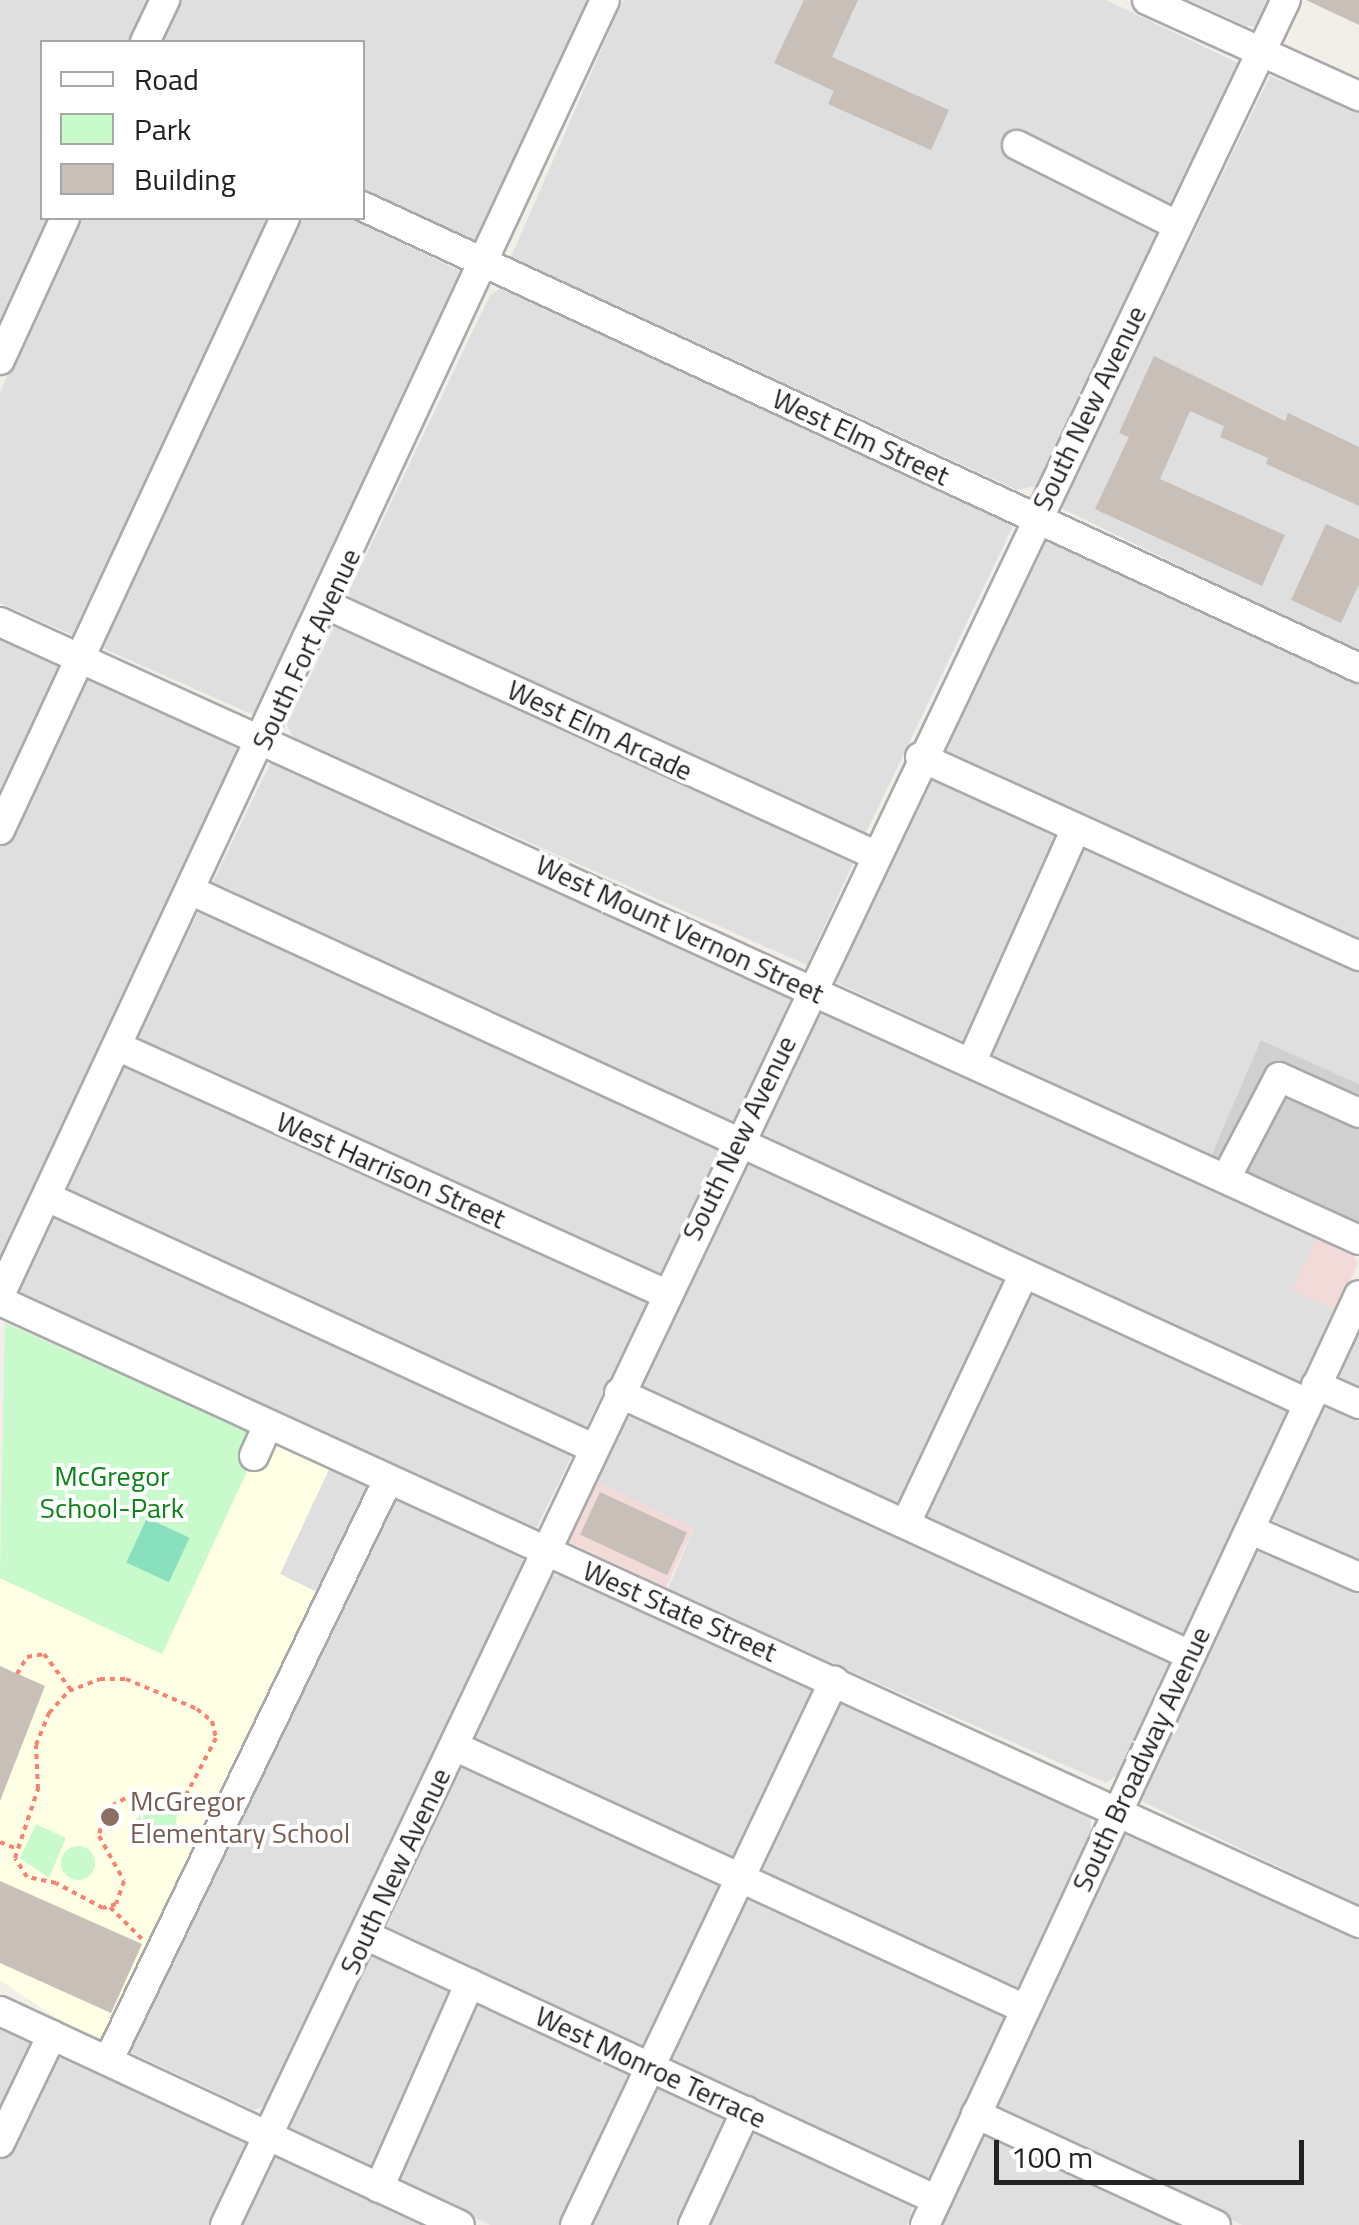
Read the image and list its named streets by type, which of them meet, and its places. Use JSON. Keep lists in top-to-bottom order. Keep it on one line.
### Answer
{"streets":{"street":["South New Avenue","West Elm Street","South Fort Avenue","West Elm Arcade","West Mount Vernon Street","West Harrison Street","West State Street","South Broadway Avenue","West Monroe Terrace"]},"crossings":[["South New Avenue","West Elm Street"],["South New Avenue","West Elm Arcade"],["South New Avenue","West Mount Vernon Street"],["South New Avenue","West Harrison Street"],["South New Avenue","West State Street"],["South New Avenue","West Monroe Terrace"],["West Elm Street","South Fort Avenue"],["South Fort Avenue","West Elm Arcade"],["South Fort Avenue","West Mount Vernon Street"],["South Fort Avenue","West Harrison Street"],["South Fort Avenue","West State Street"],["West State Street","South Broadway Avenue"],["South Broadway Avenue","West Monroe Terrace"]],"parks":["McGregor School-Park"],"places":["McGregor Elementary School"],"legend":["Road","Park","Building"],"scale_bar":"100 m"}
